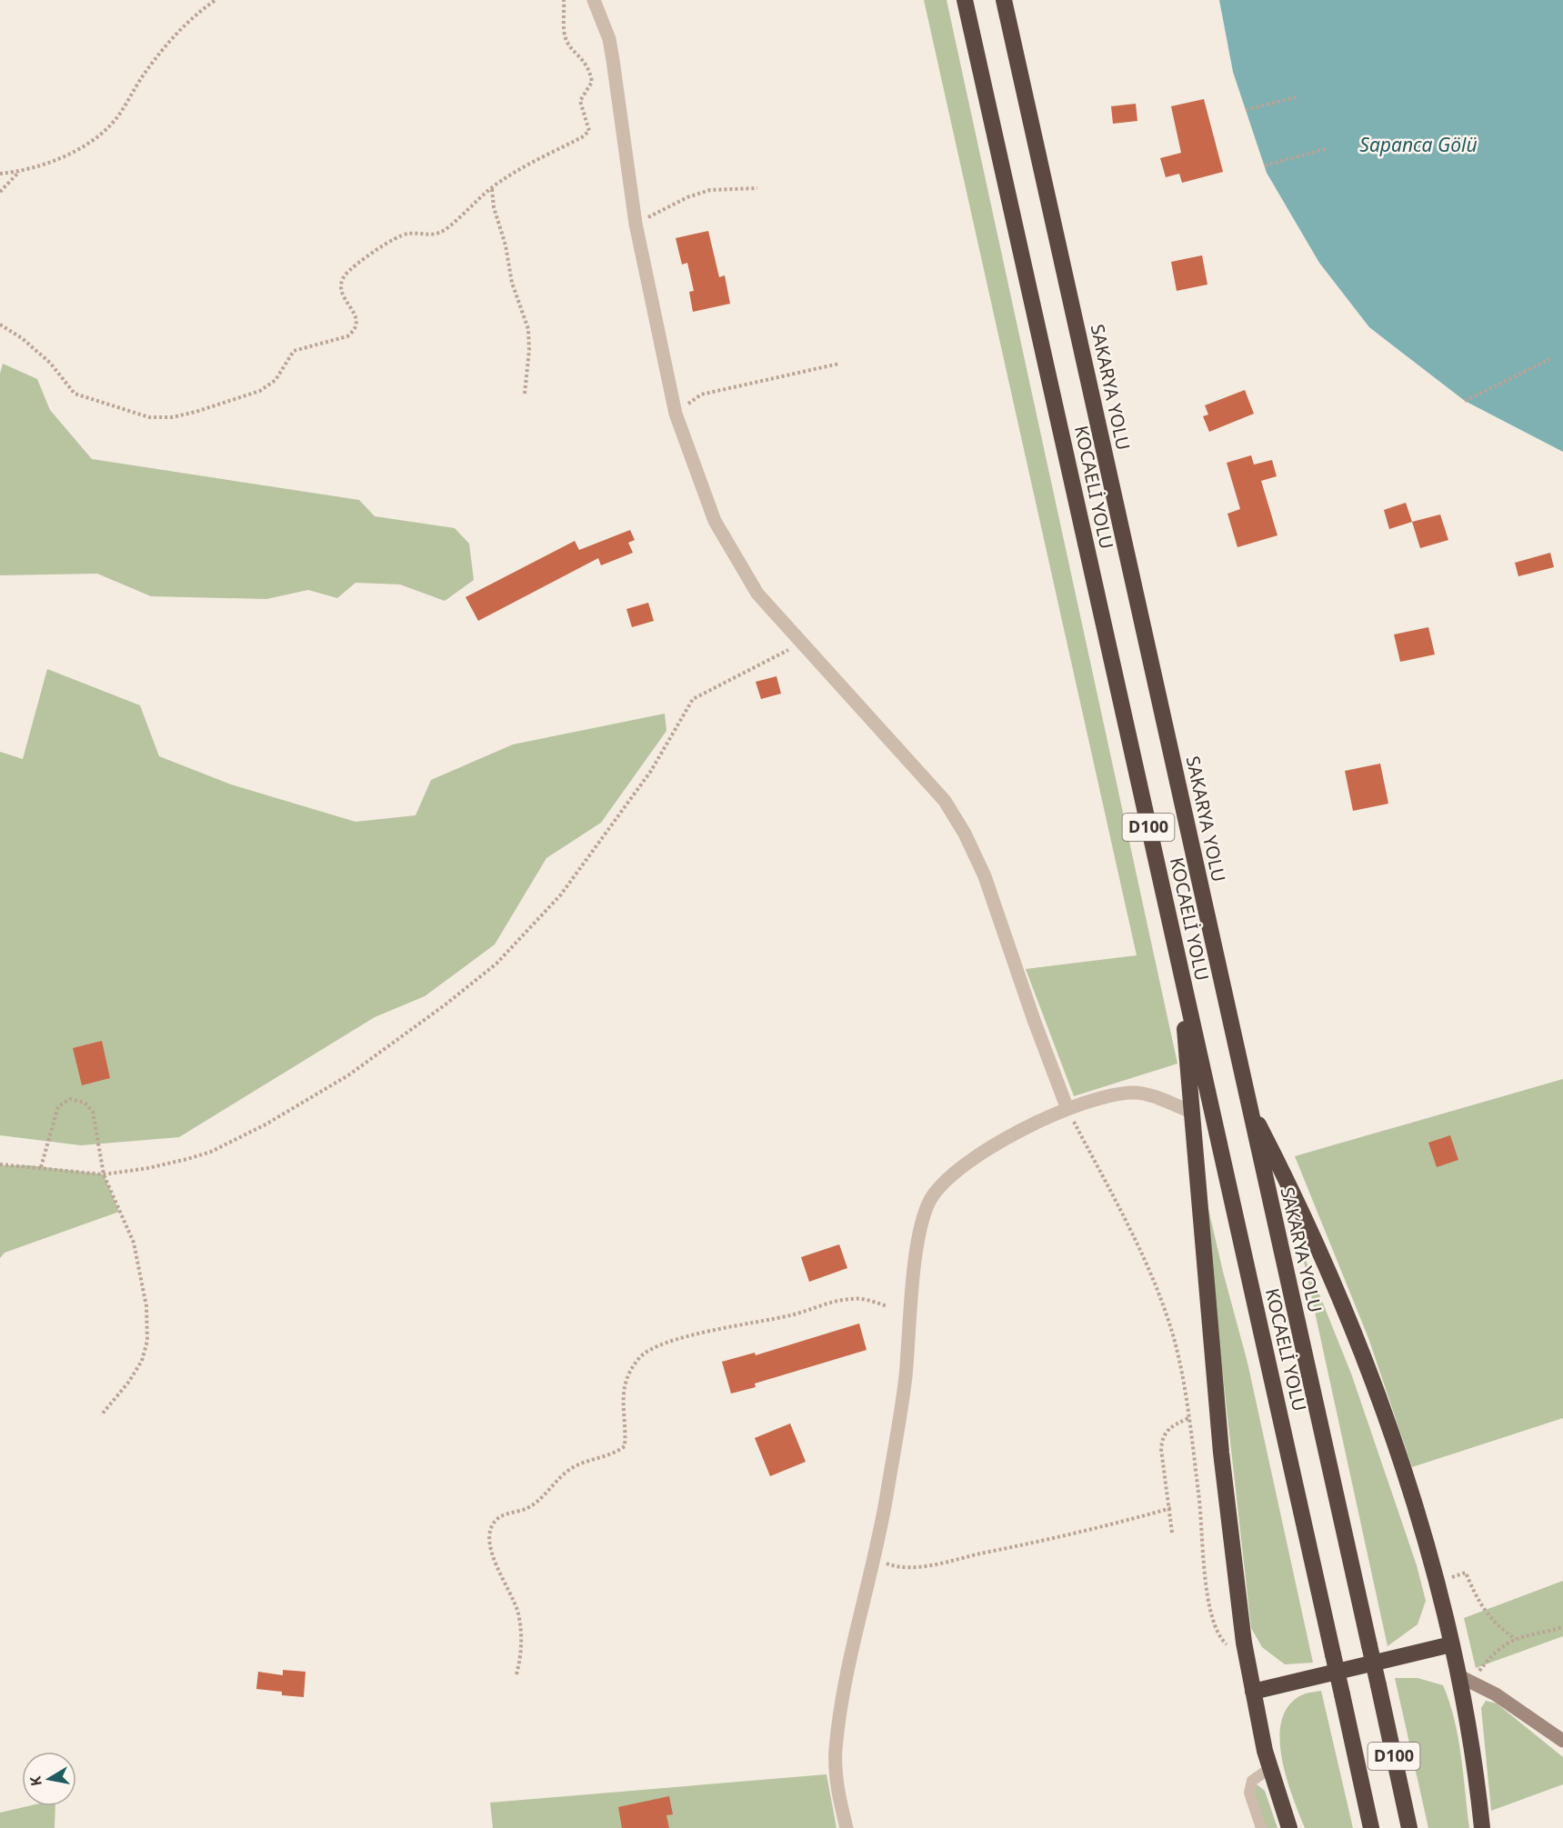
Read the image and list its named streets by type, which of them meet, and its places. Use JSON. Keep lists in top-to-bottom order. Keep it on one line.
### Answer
{"streets":{"highway":["SAKARYA YOLU","KOCAELİ YOLU","D100"]},"water":["Sapanca Gölü"],"north":"left"}
